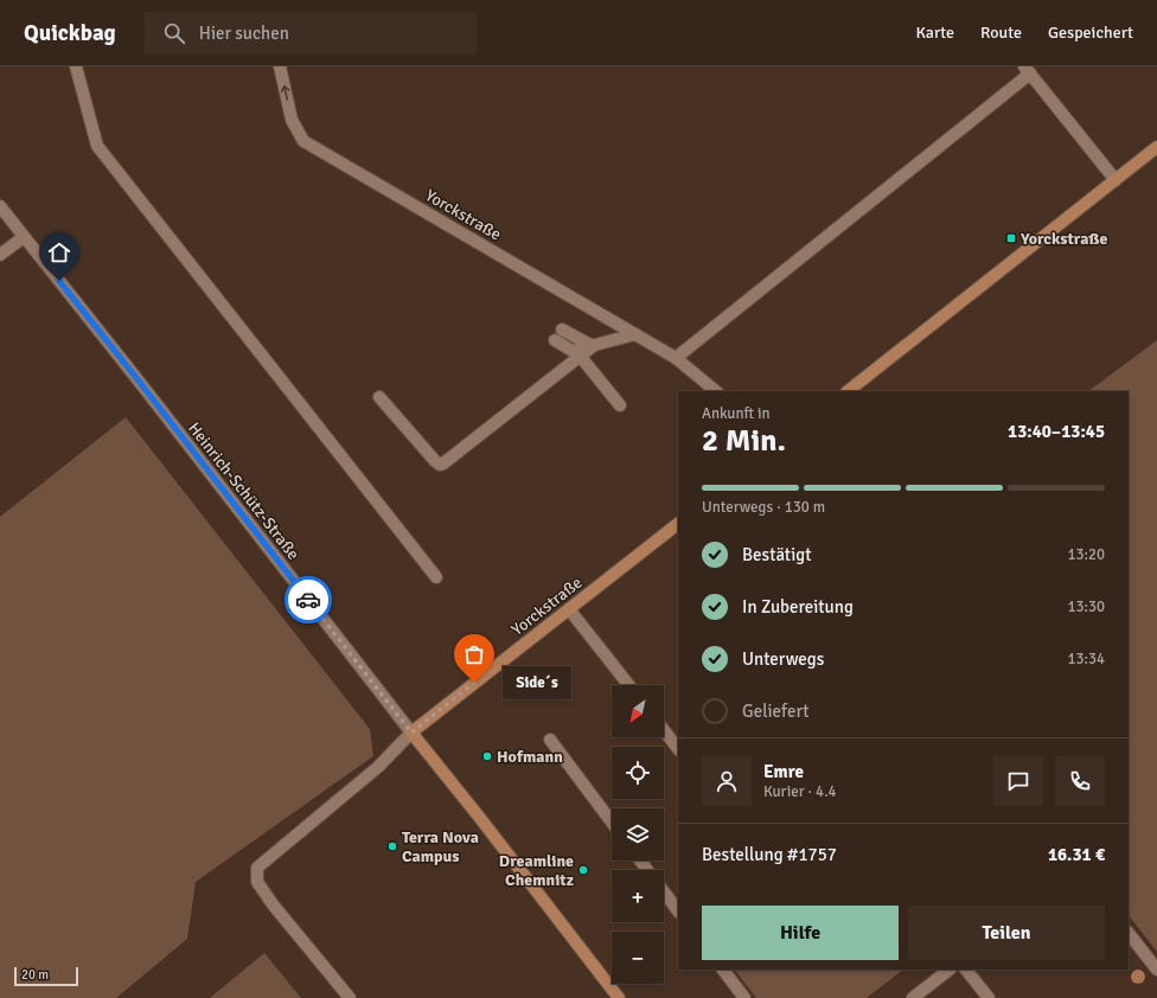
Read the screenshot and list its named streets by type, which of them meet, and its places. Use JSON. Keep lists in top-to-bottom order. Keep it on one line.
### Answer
{"streets":{"main road":["Yorckstraße","Heinrich-Schütz-Straße"]},"crossings":[["Yorckstraße","Heinrich-Schütz-Straße"]],"one_way":["Yorckstraße"],"places":{"transit":["Yorckstraße"],"other":["Side´s","Hofmann","Terra Nova Campus","Dreamline Chemnitz"]},"scale_bar":"20 m","north":"bottom left","page":{"header":"Quickbag","search":"Hier suchen","nav":["Karte","Route","Gespeichert"],"heading":["2 Min.","Ankunft in","13:40–13:45"],"panel":["Emre","Kurier · 4.4","Bestellung #1757","16.31 €"],"bar":"Unterwegs · 130 m","list":[["Bestätigt","13:20"],["In Zubereitung","13:30"],["Unterwegs","13:34"],"Geliefert"],"bubble":"Side´s","map_buttons":["+","−"],"buttons":["Hilfe","Teilen"],"scale":"20 m"}}
